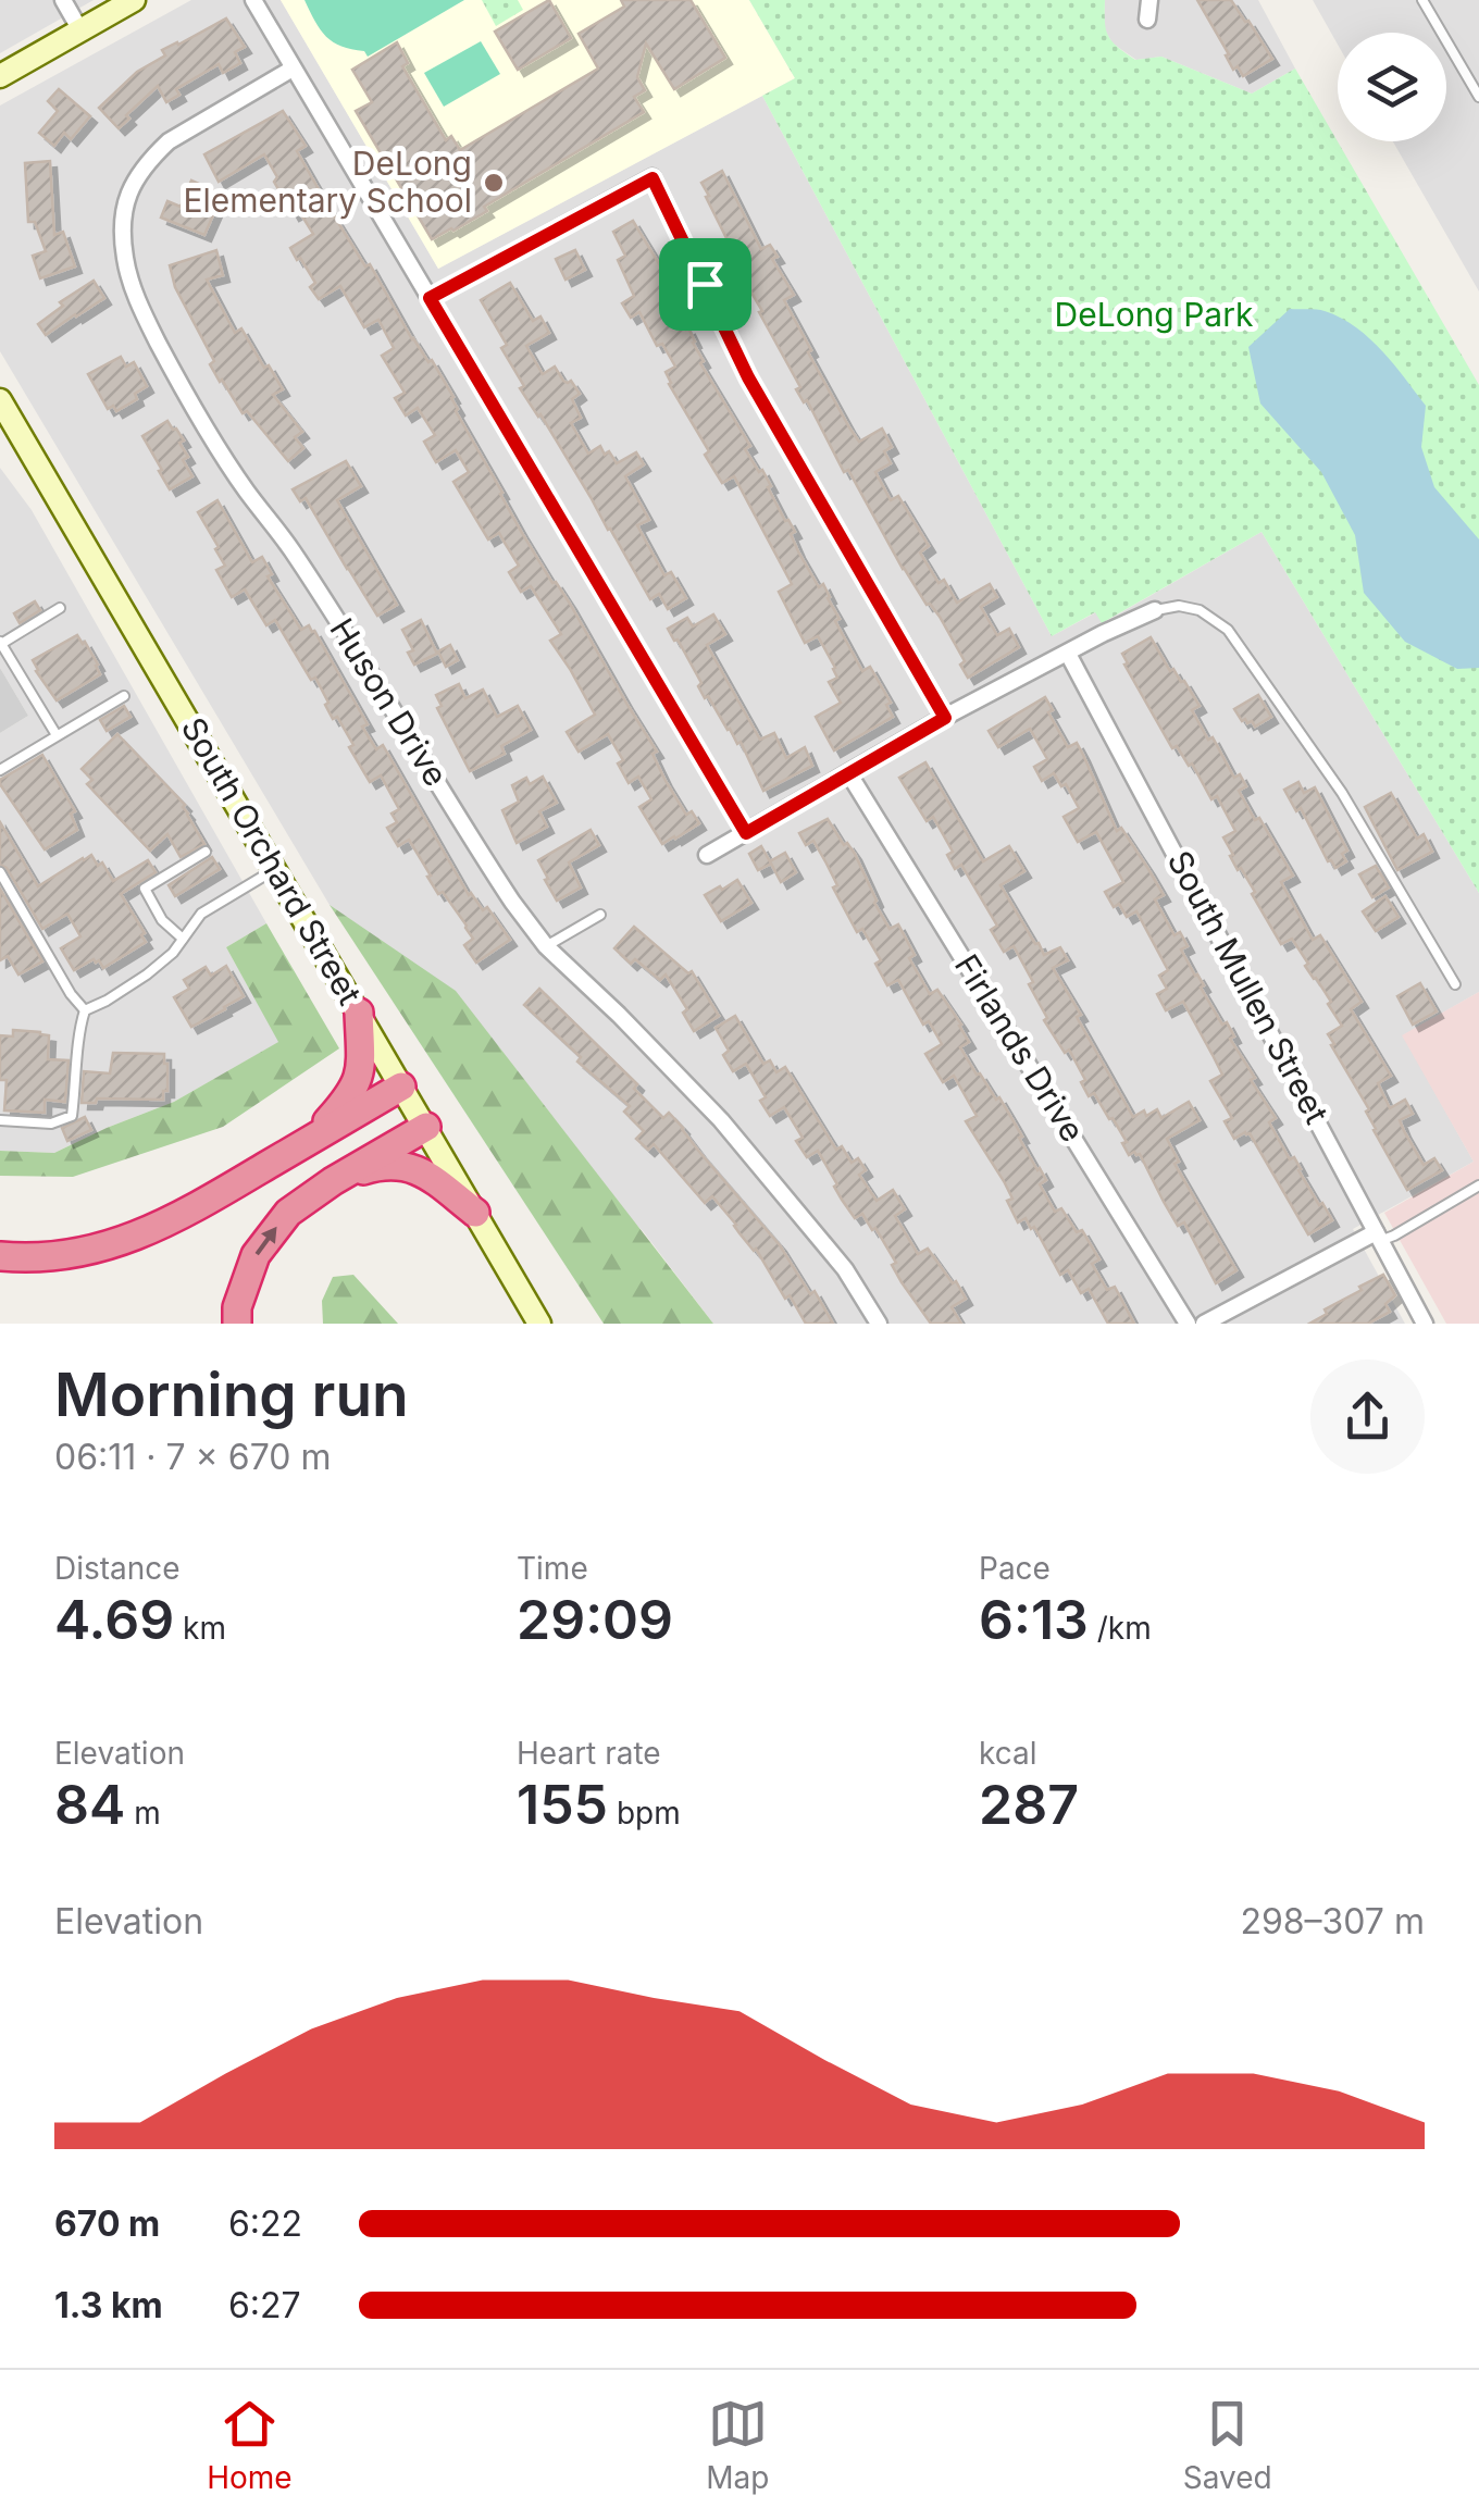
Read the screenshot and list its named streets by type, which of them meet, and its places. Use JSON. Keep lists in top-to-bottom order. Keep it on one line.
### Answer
{"streets":{"street":["Huson Drive","South Orchard Street","South Mullen Street","Firlands Drive"]},"parks":["DeLong Park"],"places":["DeLong Elementary School"],"page":{"heading":["Morning run","06:11 · 7 × 670 m"],"stats":[["Distance","4.69 km"],["Time","29:09"],["Pace","6:13 /km"],["Elevation","84 m"],["Heart rate","155 bpm"],["kcal","287"]],"chart":["Elevation","298–307 m"],"list":[{"name":"670 m","note":"6:22"},{"name":"1.3 km","note":"6:27"}],"tabs":["Home","Map","Saved"]}}
